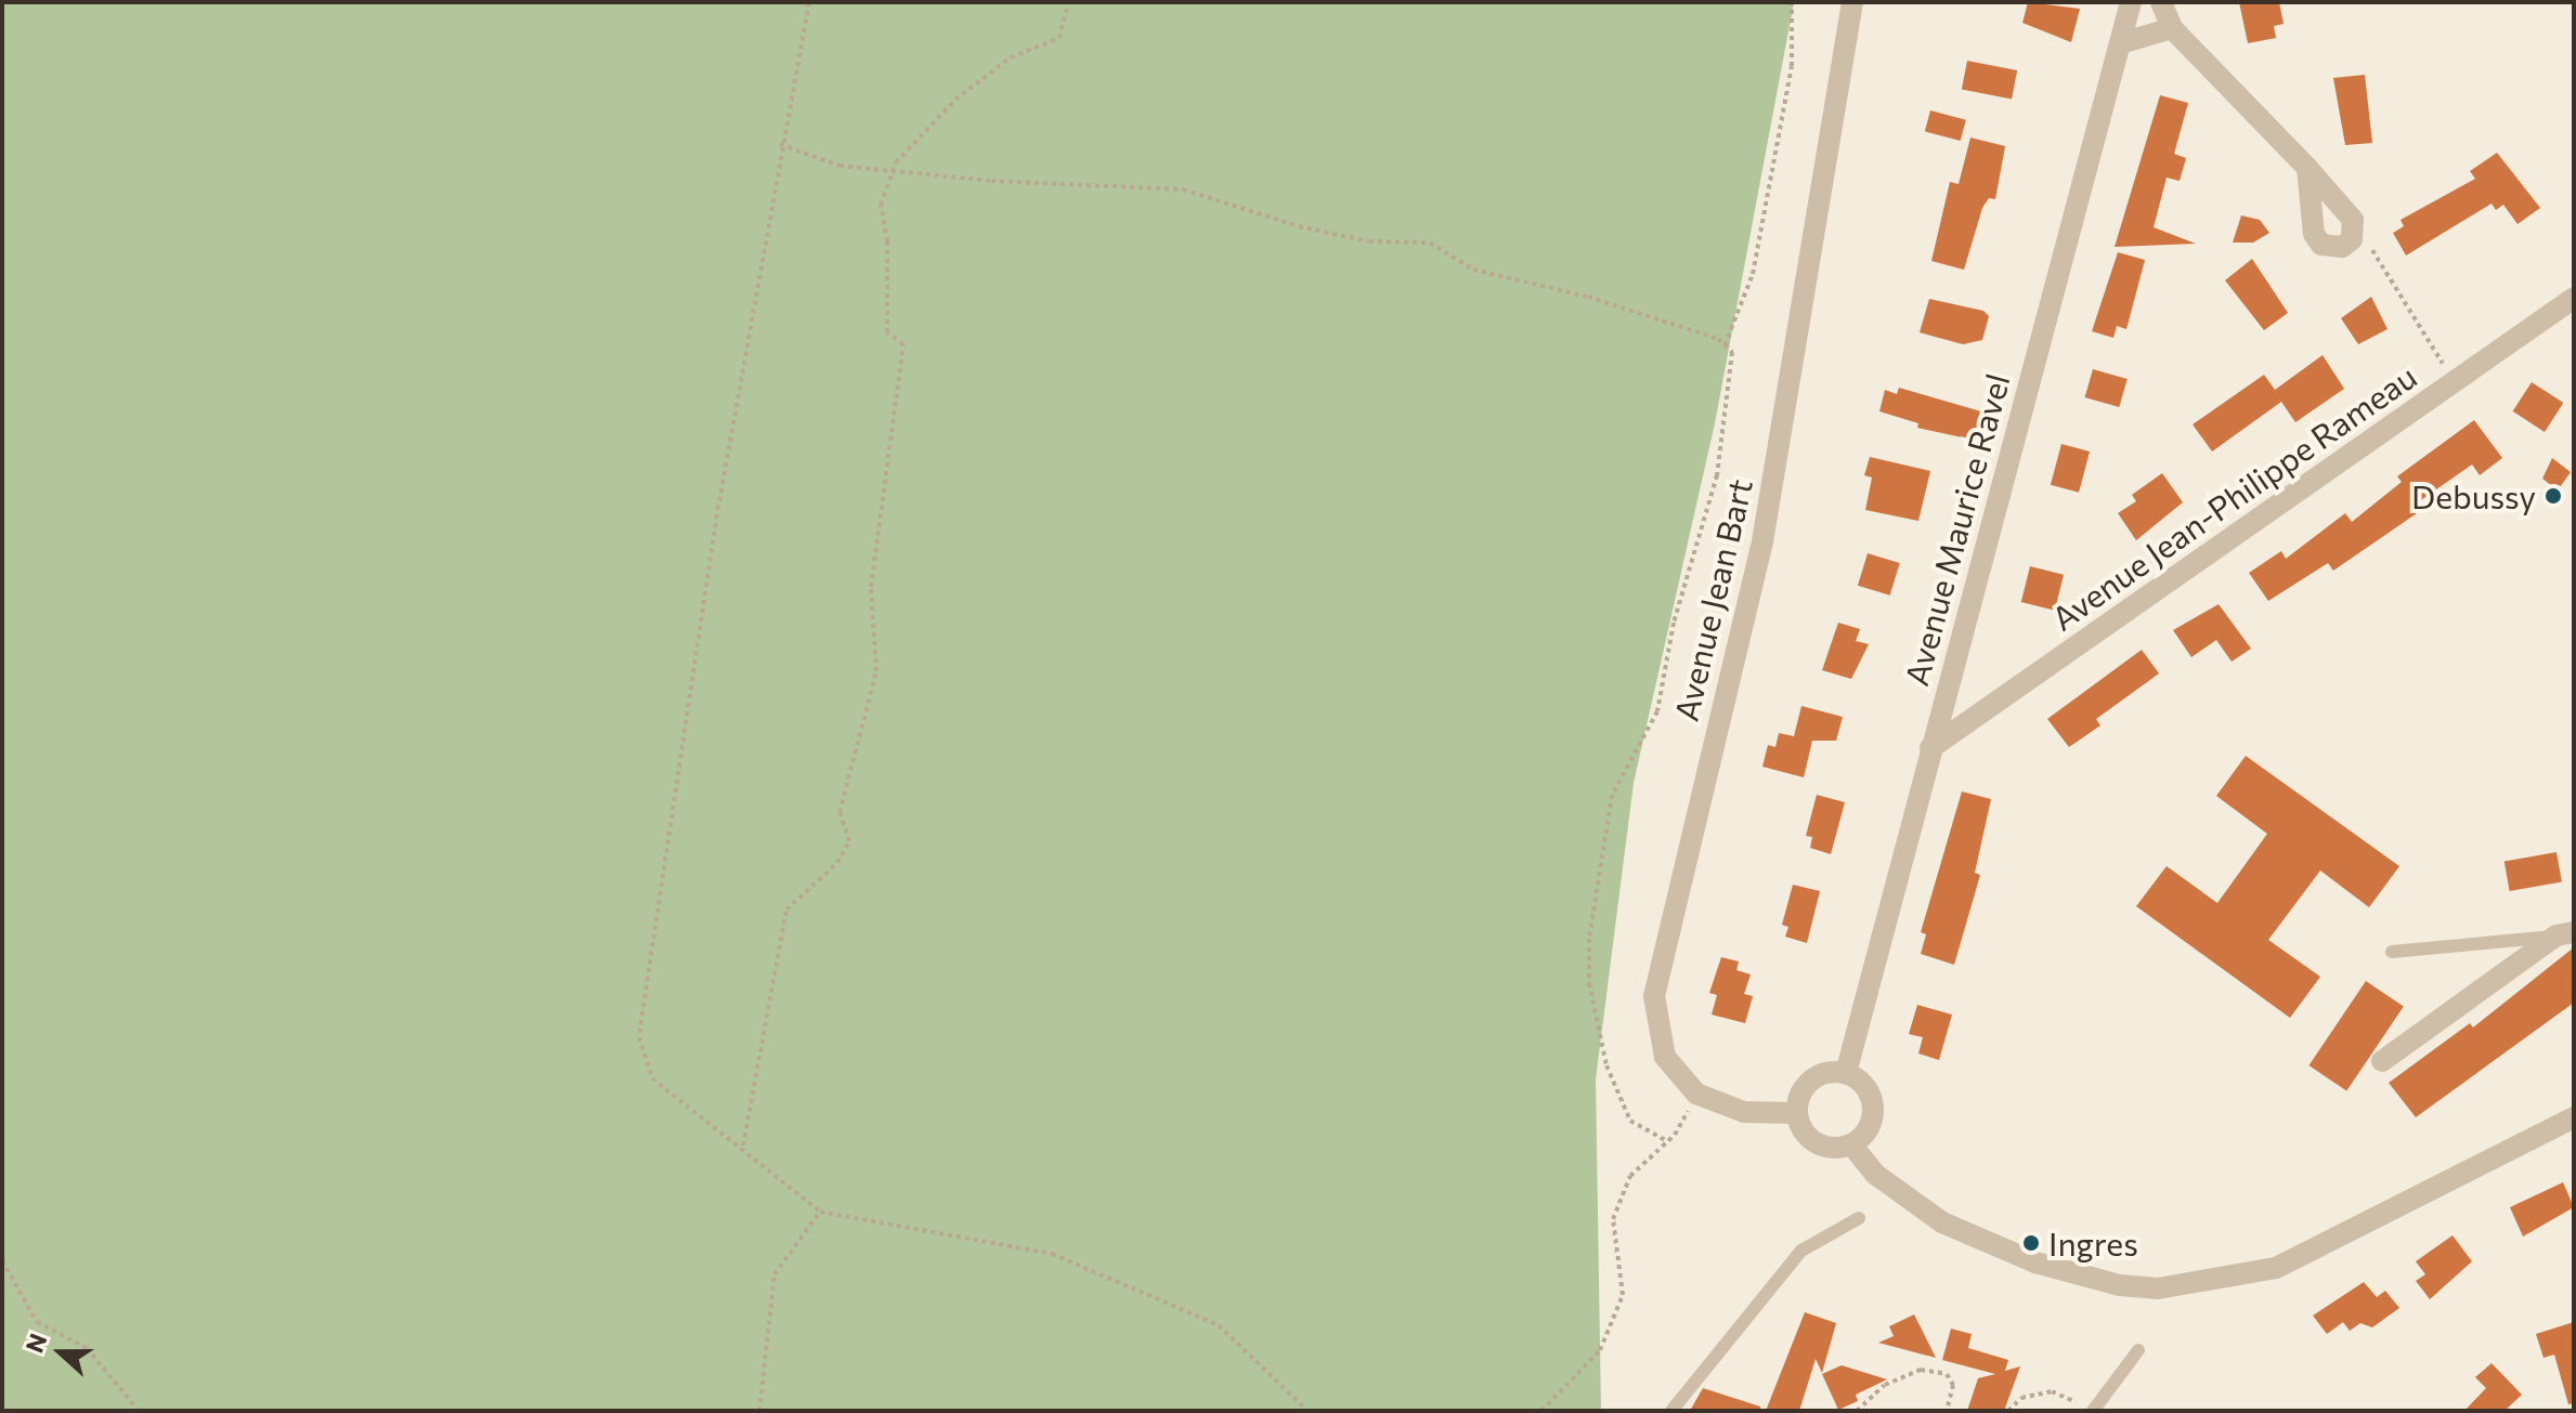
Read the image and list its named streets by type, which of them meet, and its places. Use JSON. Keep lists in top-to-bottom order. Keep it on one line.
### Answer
{"streets":{"street":["Avenue Jean-Philippe Rameau","Avenue Maurice Ravel","Avenue Jean Bart"]},"crossings":[["Avenue Jean-Philippe Rameau","Avenue Maurice Ravel"],["Avenue Maurice Ravel","Avenue Jean Bart"]],"places":["Debussy","Ingres"],"north":"left"}
